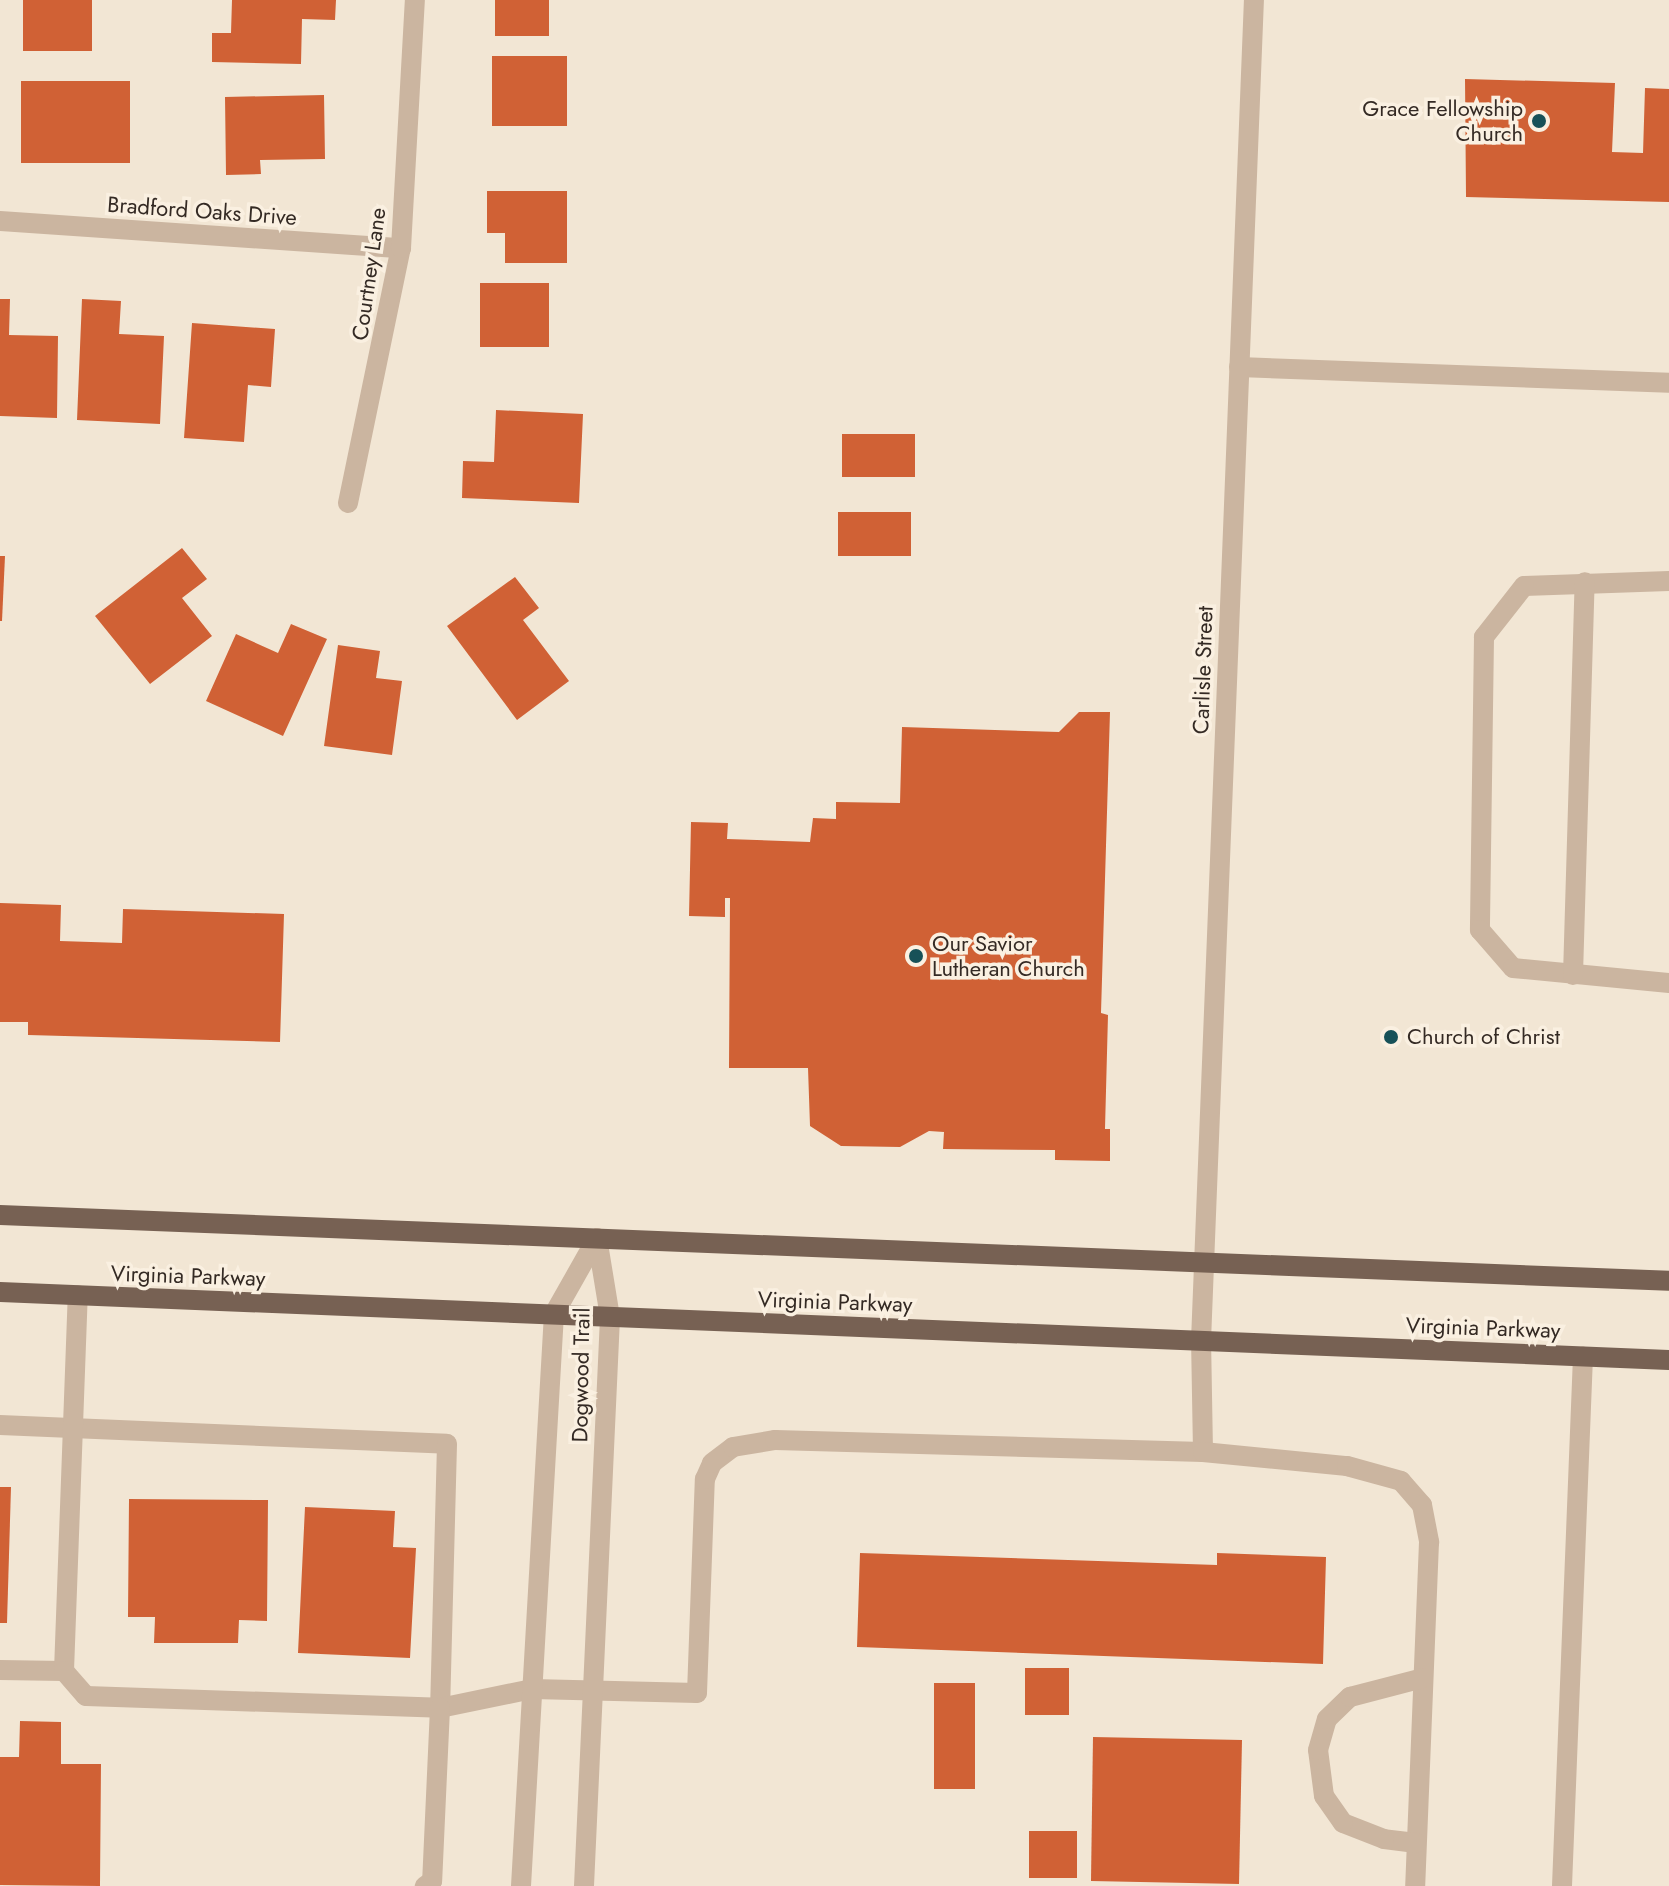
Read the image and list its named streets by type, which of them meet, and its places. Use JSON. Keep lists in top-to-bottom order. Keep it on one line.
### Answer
{"streets":{"main road":["Virginia Parkway"],"street":["Bradford Oaks Drive","Courtney Lane","Carlisle Street","Dogwood Trail"]},"crossings":[["Bradford Oaks Drive","Courtney Lane"],["Carlisle Street","Virginia Parkway"],["Virginia Parkway","Dogwood Trail"]],"places":["Grace Fellowship Church","Our Savior Lutheran Church","Church of Christ"]}
